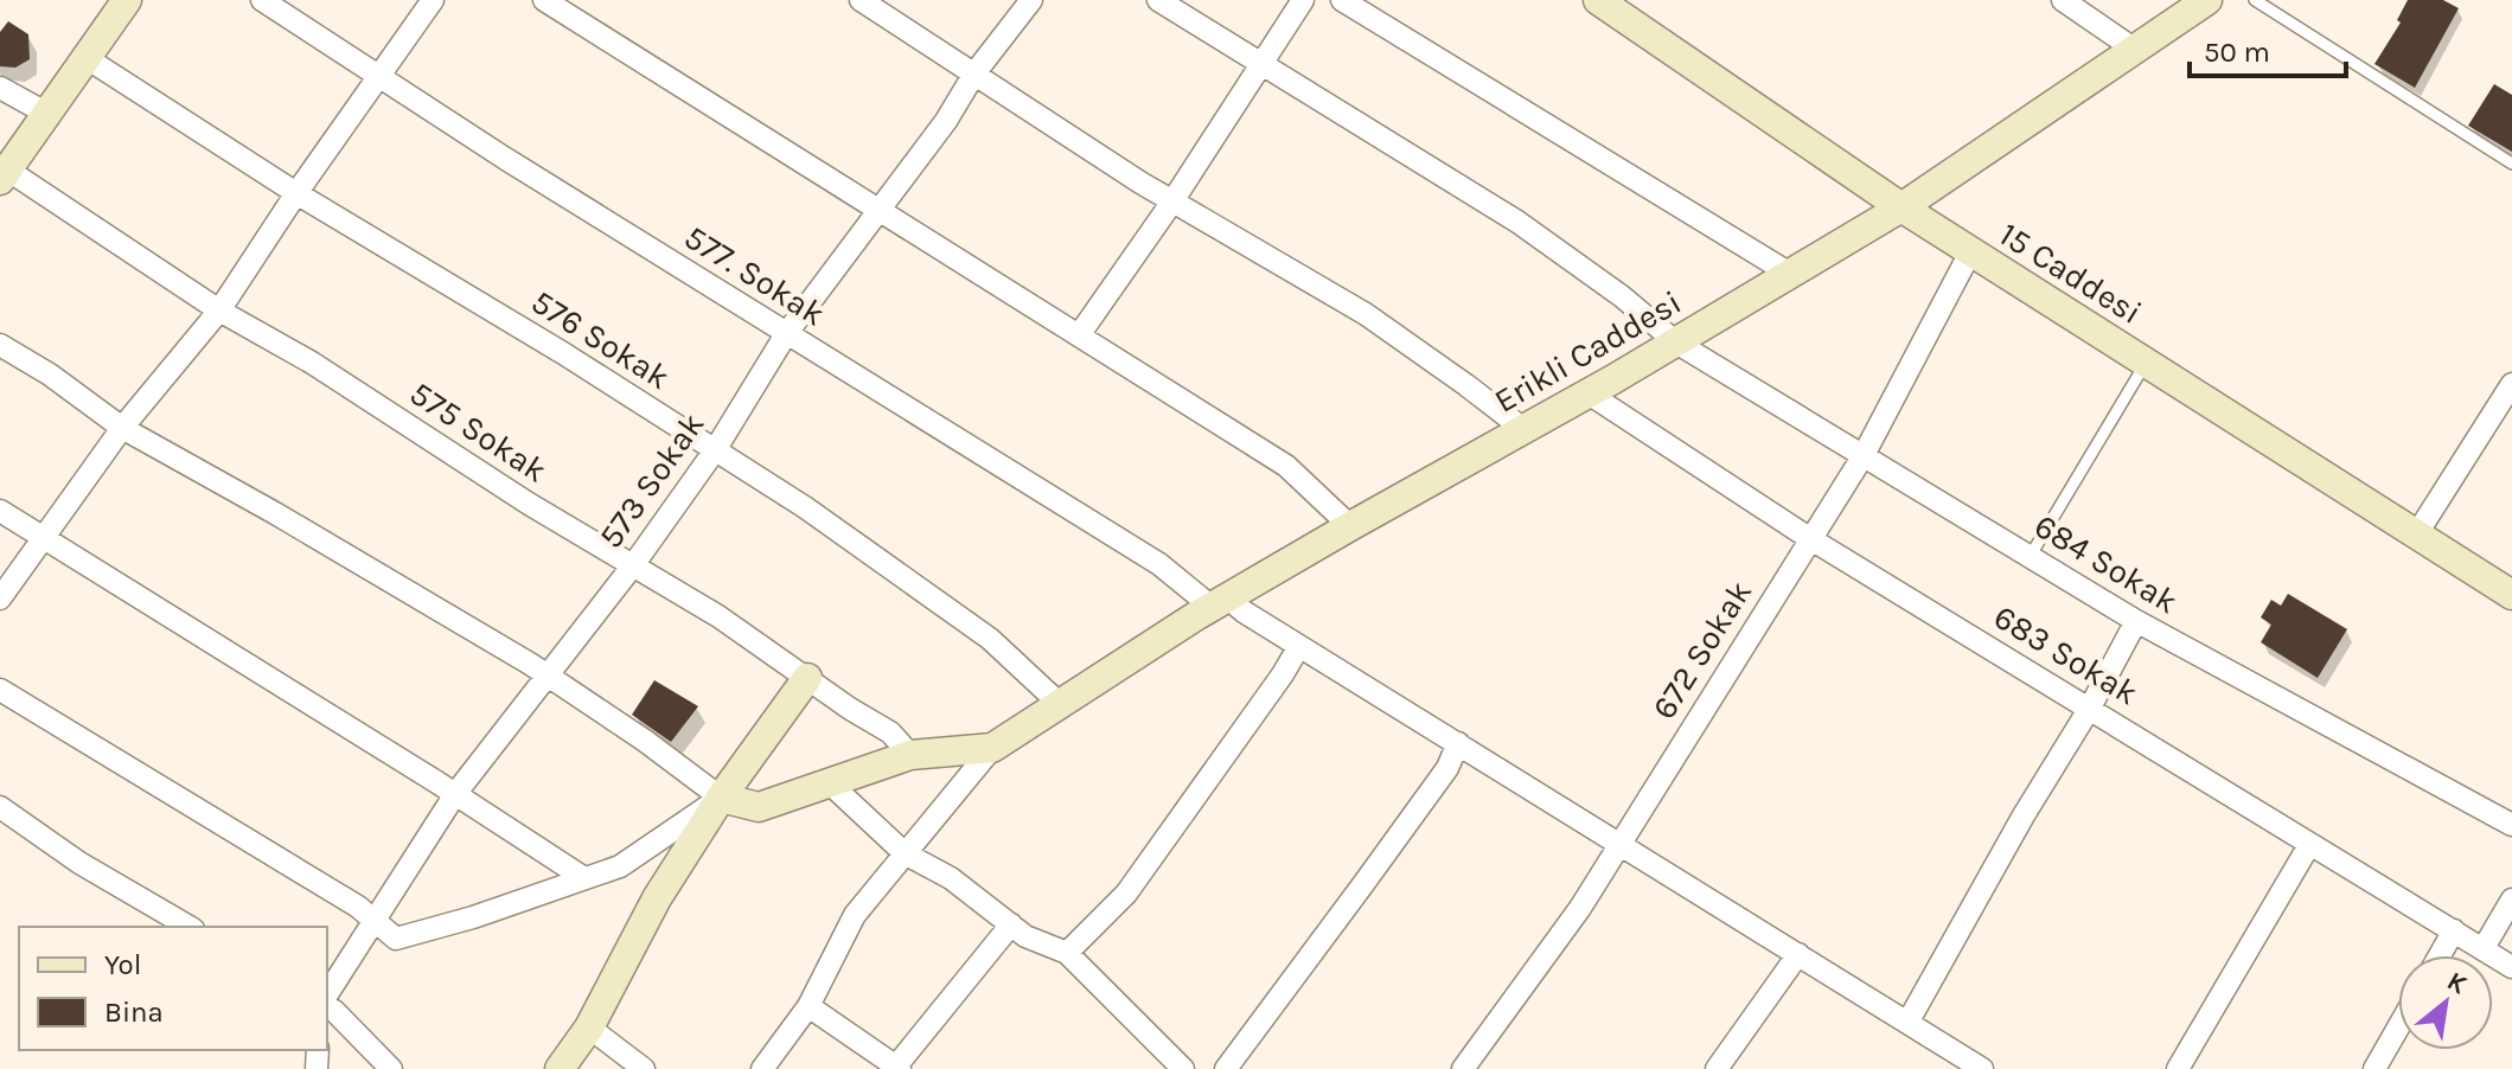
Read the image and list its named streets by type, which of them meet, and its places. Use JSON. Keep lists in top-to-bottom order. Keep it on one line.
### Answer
{"streets":{"street":["15 Caddesi","577. Sokak","576 Sokak","Erikli Caddesi","575 Sokak","573 Sokak","684 Sokak","672 Sokak","683 Sokak"]},"crossings":[["15 Caddesi","Erikli Caddesi"],["15 Caddesi","672 Sokak"],["577. Sokak","Erikli Caddesi"],["577. Sokak","573 Sokak"],["577. Sokak","672 Sokak"],["576 Sokak","Erikli Caddesi"],["576 Sokak","573 Sokak"],["Erikli Caddesi","684 Sokak"],["Erikli Caddesi","683 Sokak"],["575 Sokak","573 Sokak"],["684 Sokak","672 Sokak"],["672 Sokak","683 Sokak"]],"legend":["Yol","Bina"],"scale_bar":"50 m","north":"top right"}
